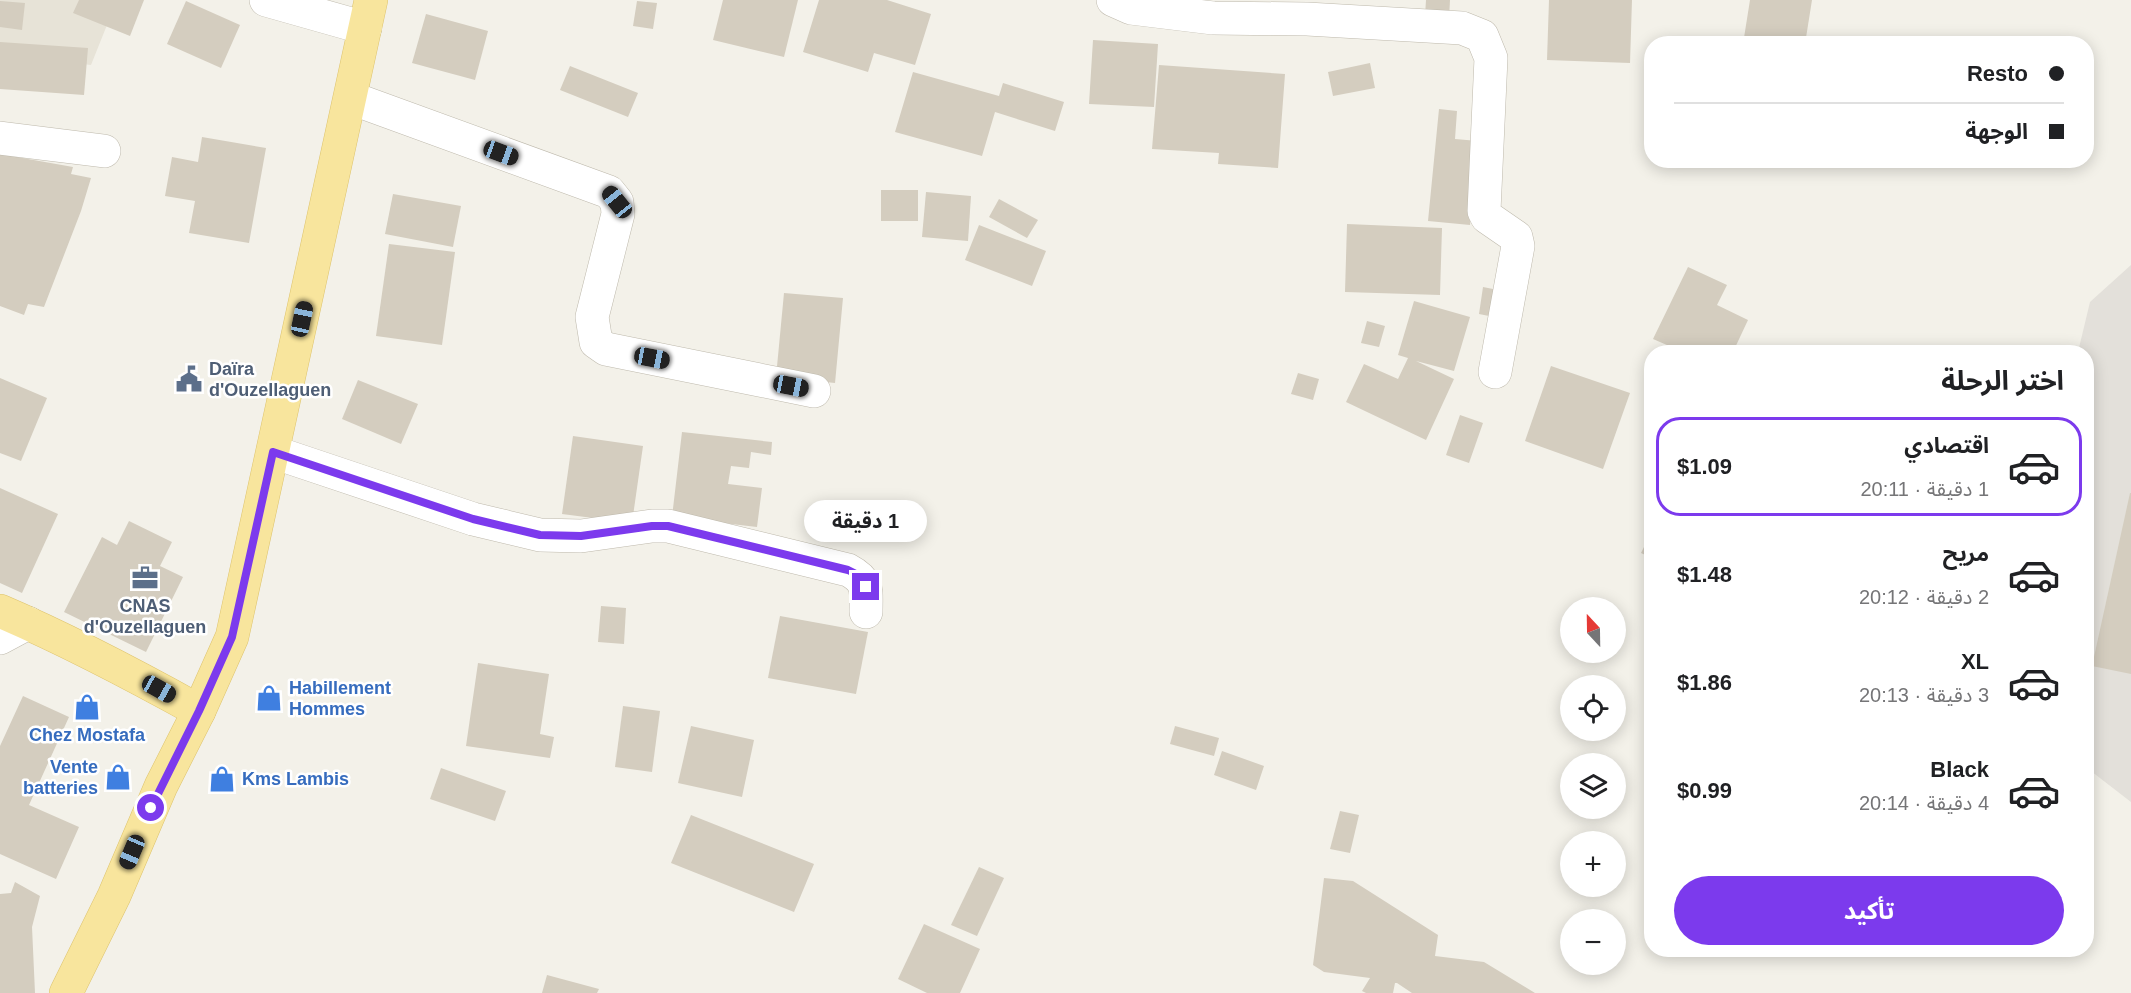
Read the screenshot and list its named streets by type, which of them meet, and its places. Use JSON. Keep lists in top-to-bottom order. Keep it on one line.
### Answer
{"places":{"public building":["Daïra d'Ouzellaguen"],"office":["CNAS d'Ouzellaguen"],"shop":["Habillement Hommes","Chez Mostafa","Vente batteries","Kms Lambis"]},"north":"top","page":{"banner":["Resto","الوجهة"],"heading":"اختر الرحلة","list":[{"name":"اقتصادي","note":"1 دقيقة · 20:11","value":"$1.09"},{"name":"مريح","note":"2 دقيقة · 20:12","value":"$1.48"},{"name":"XL","note":"3 دقيقة · 20:13","value":"$1.86"},{"name":"Black","note":"4 دقيقة · 20:14","value":"$0.99"}],"bubble":"1 دقيقة","map_buttons":["+","−"],"buttons":"تأكيد"}}
